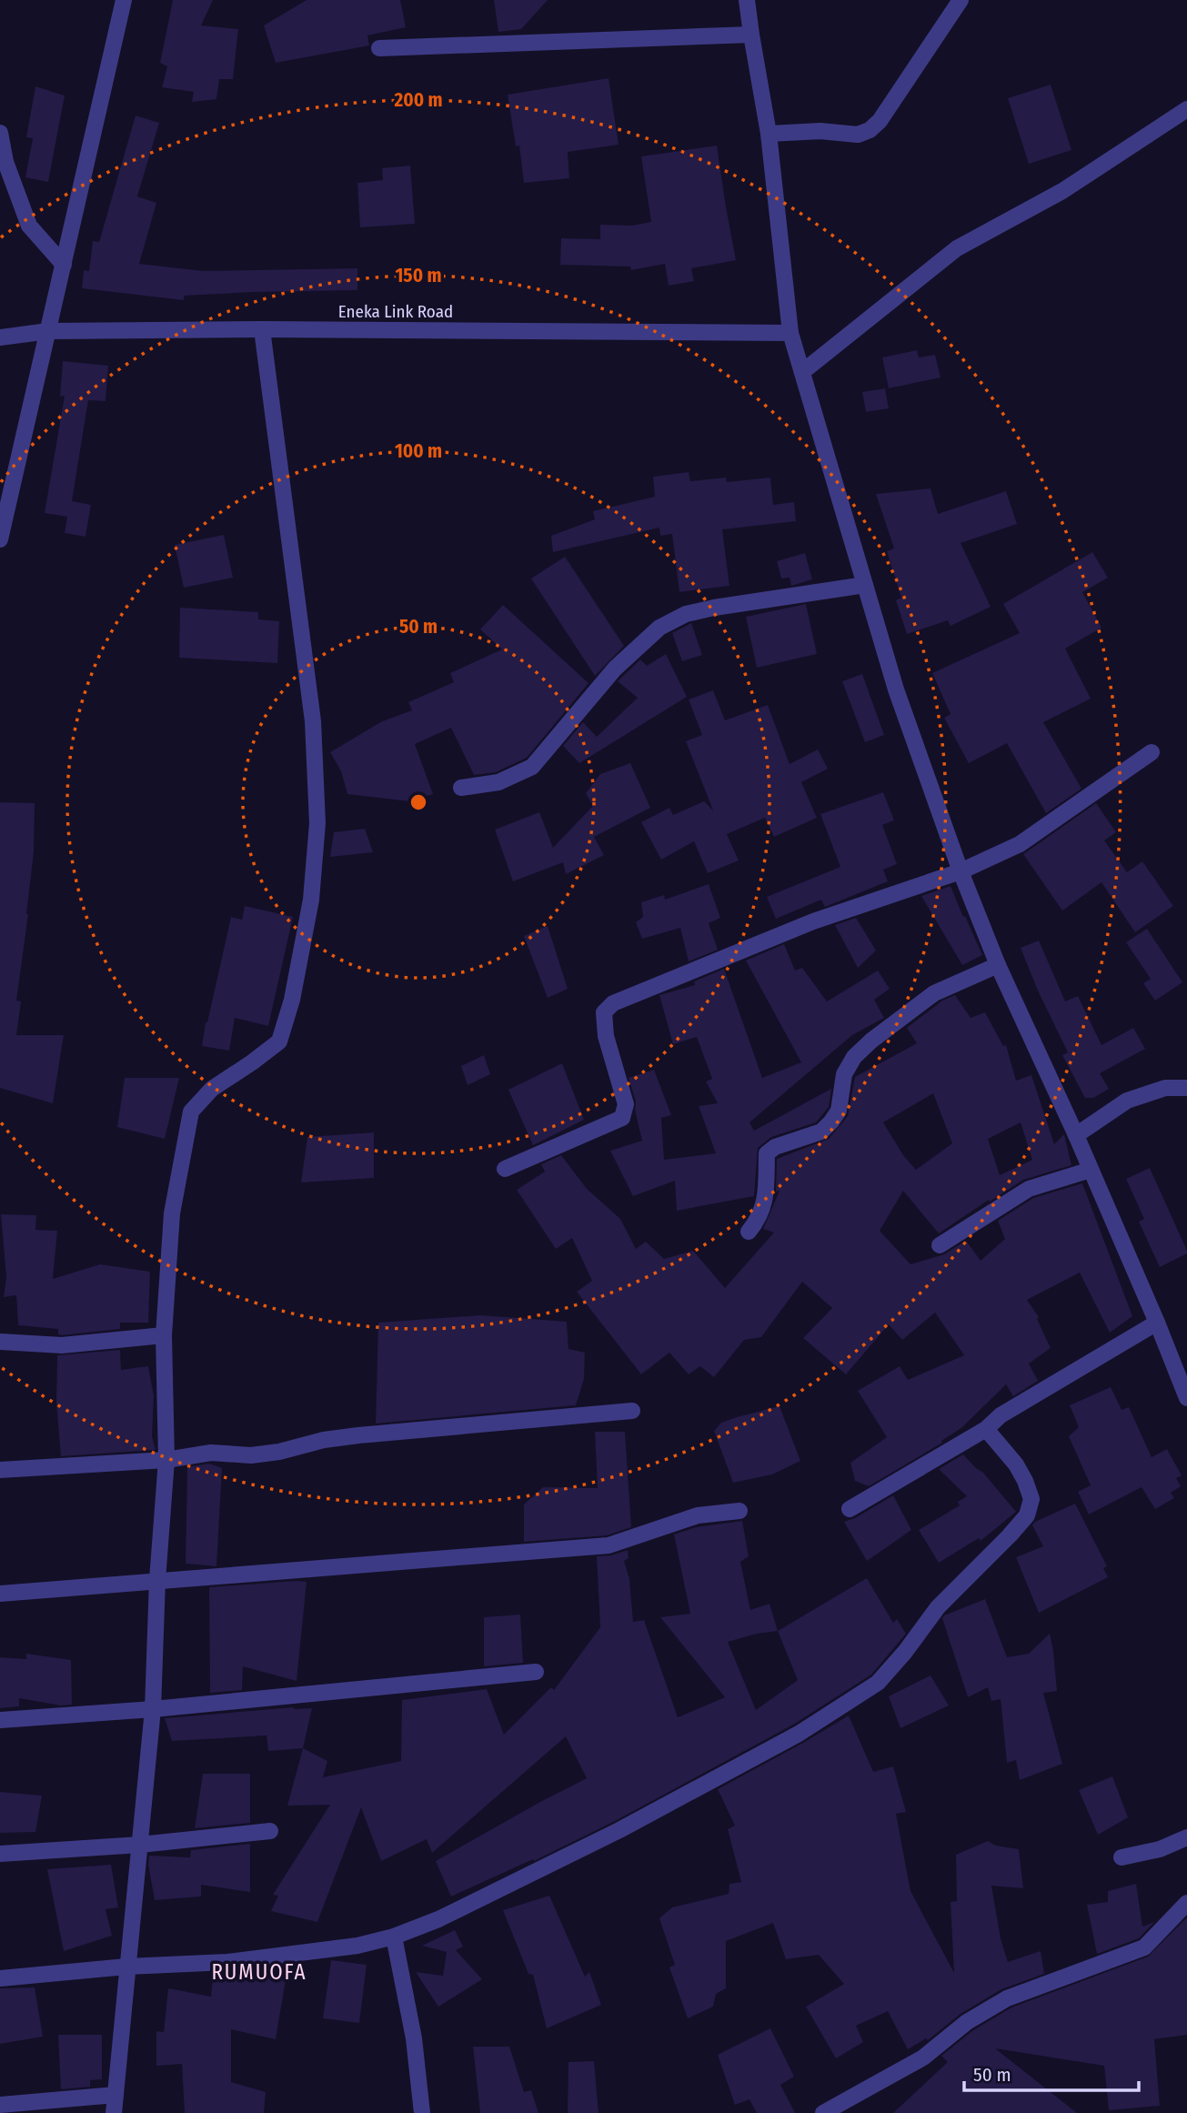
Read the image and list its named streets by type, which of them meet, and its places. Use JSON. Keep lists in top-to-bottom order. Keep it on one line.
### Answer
{"streets":{"street":["Eneka Link Road"]},"districts":["RUMUOFA"],"scale_bar":"50 m","rings":["200 m","150 m","100 m","50 m"]}
